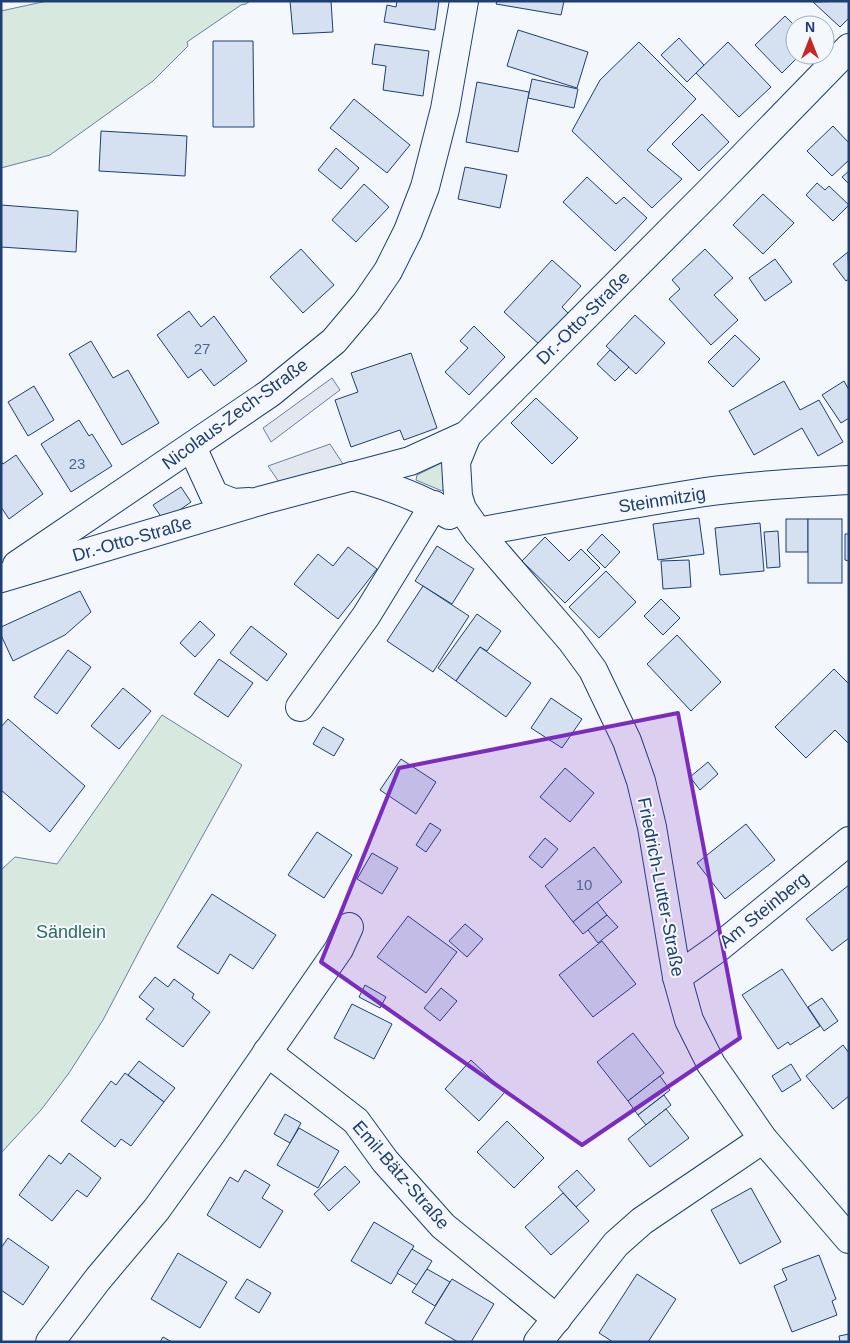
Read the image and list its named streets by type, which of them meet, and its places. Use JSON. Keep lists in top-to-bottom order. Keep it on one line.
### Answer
{"streets":{"street":["Dr.-Otto-Straße","Nicolaus-Zech-Straße","Steinmitzig","Friedrich-Lutter-Straße","Am Steinberg","Emil-Bätz-Straße"]},"crossings":[["Dr.-Otto-Straße","Nicolaus-Zech-Straße"],["Dr.-Otto-Straße","Friedrich-Lutter-Straße"],["Steinmitzig","Friedrich-Lutter-Straße"],["Friedrich-Lutter-Straße","Am Steinberg"]],"parks":["Sändlein"],"house_numbers":["27","23","10"],"north":"top"}
